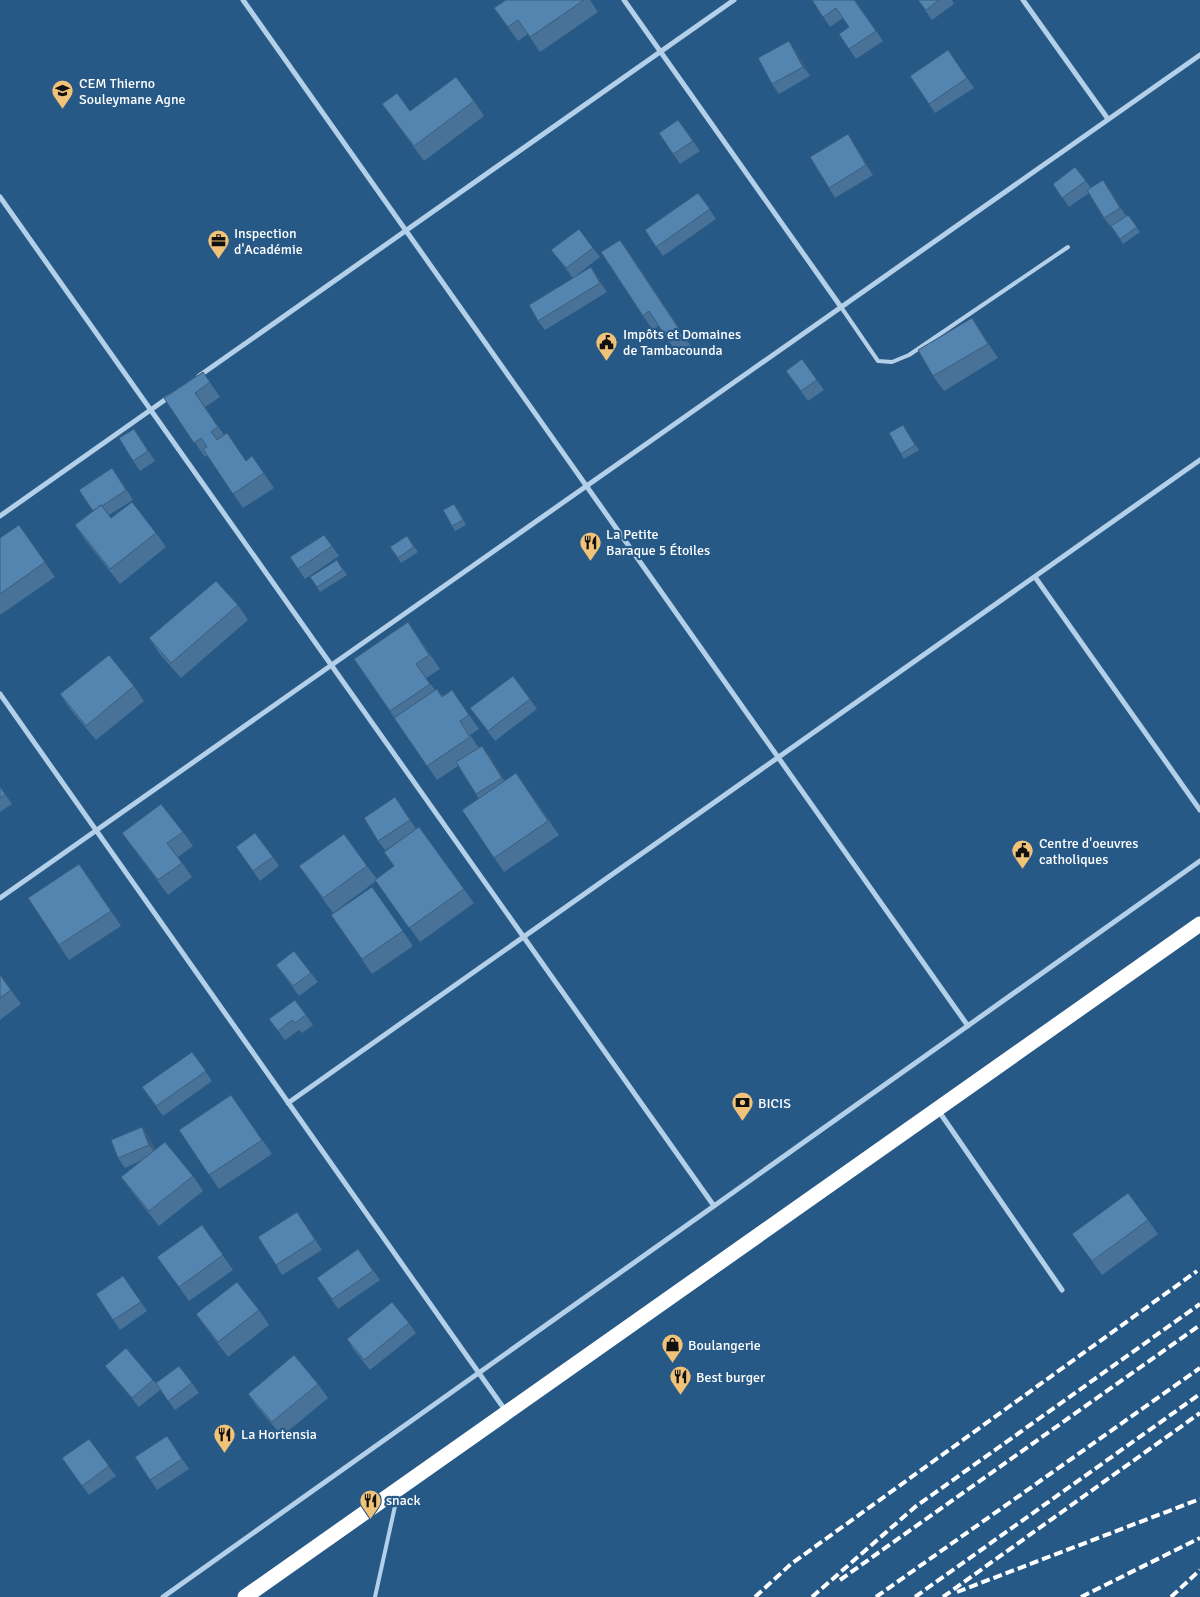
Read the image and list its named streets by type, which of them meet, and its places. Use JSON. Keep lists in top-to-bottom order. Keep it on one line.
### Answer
{"places":{"school or university":["CEM Thierno Souleymane Agne"],"office":["Inspection d'Académie"],"public building":["Impôts et Domaines de Tambacounda","Centre d'oeuvres catholiques"],"restaurant":["La Petite Baraque 5 Étoiles","Best burger","La Hortensia","snack"],"bank":["BICIS"],"shop":["Boulangerie"]}}
